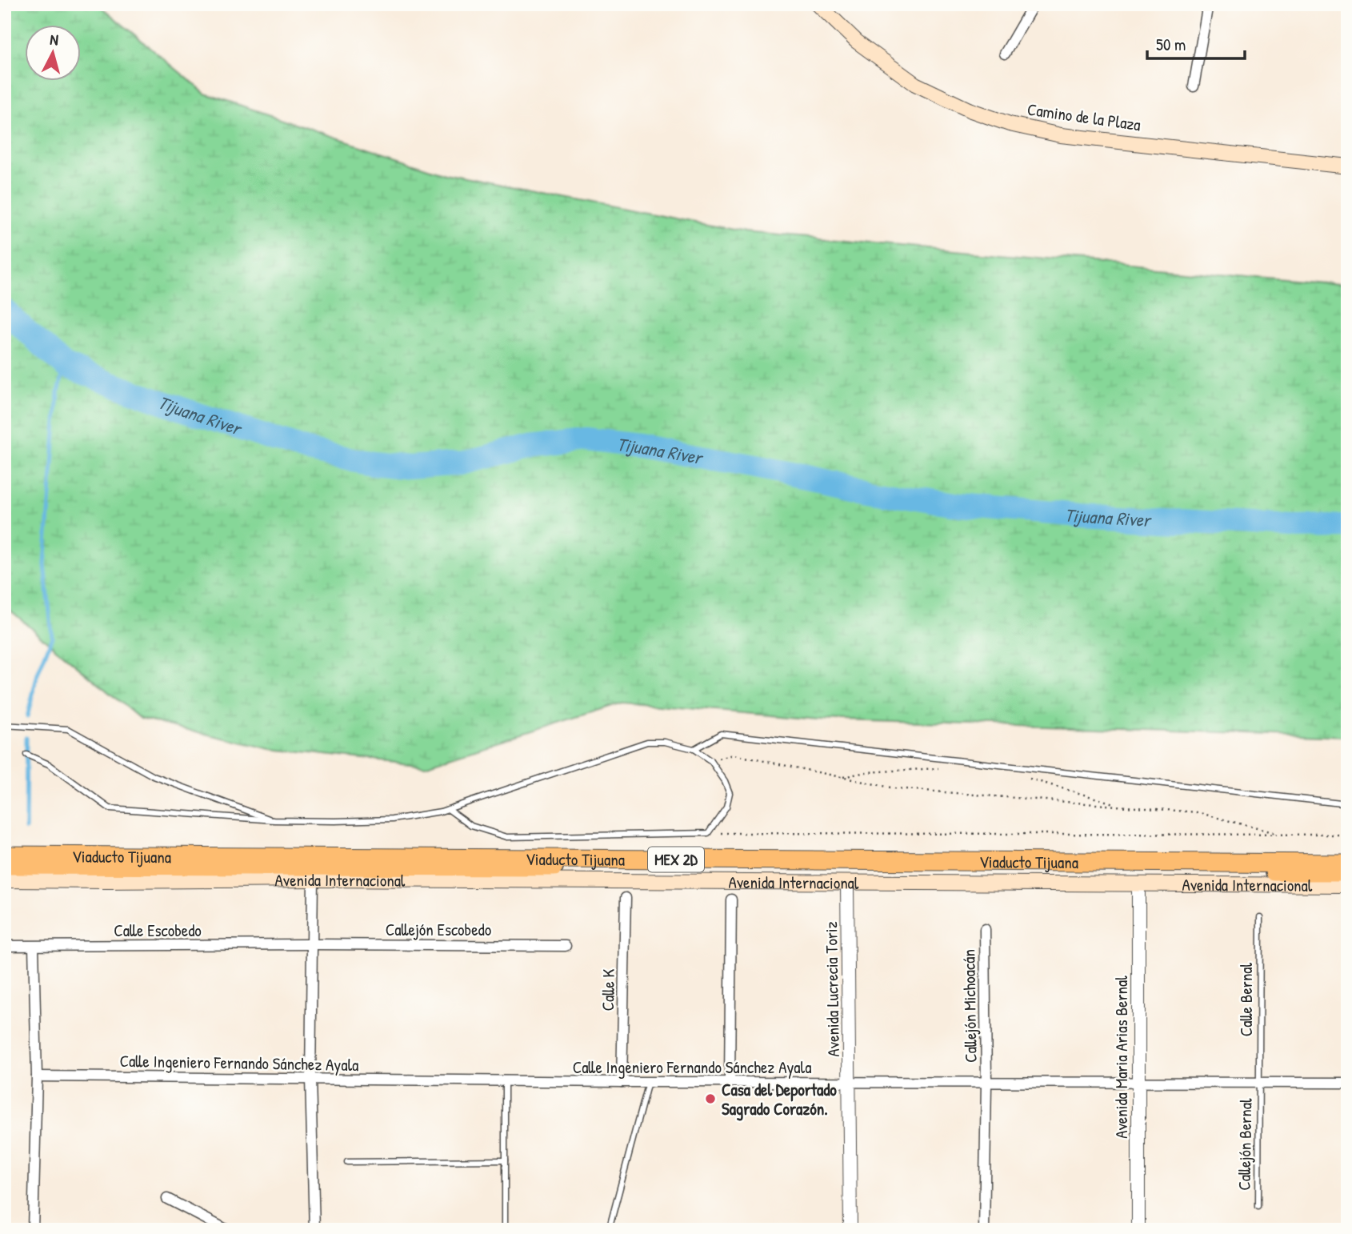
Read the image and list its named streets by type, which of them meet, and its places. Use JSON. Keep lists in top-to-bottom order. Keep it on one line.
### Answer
{"streets":{"highway":["Viaducto Tijuana","MEX 2D","Avenida Internacional"],"main road":["Camino de la Plaza"],"street":["Callejón Escobedo","Calle Escobedo","Avenida Lucrecia Toriz","Calle K","Callejón Michoacán","Avenida Maria Arias Bernal","Calle Ingeniero Fernando Sánchez Ayala"],"lane":["Calle Bernal","Callejón Bernal"]},"crossings":[["Viaducto Tijuana","Avenida Internacional"],["Avenida Internacional","Avenida Lucrecia Toriz"],["Avenida Internacional","Avenida Maria Arias Bernal"],["Callejón Escobedo","Calle Escobedo"],["Avenida Lucrecia Toriz","Calle Ingeniero Fernando Sánchez Ayala"],["Calle K","Calle Ingeniero Fernando Sánchez Ayala"],["Calle Bernal","Calle Ingeniero Fernando Sánchez Ayala"],["Calle Bernal","Callejón Bernal"],["Callejón Michoacán","Calle Ingeniero Fernando Sánchez Ayala"],["Avenida Maria Arias Bernal","Calle Ingeniero Fernando Sánchez Ayala"],["Calle Ingeniero Fernando Sánchez Ayala","Callejón Bernal"]],"water":["Tijuana River"],"places":["Casa del Deportado Sagrado Corazón."],"scale_bar":"50 m","north":"top"}
